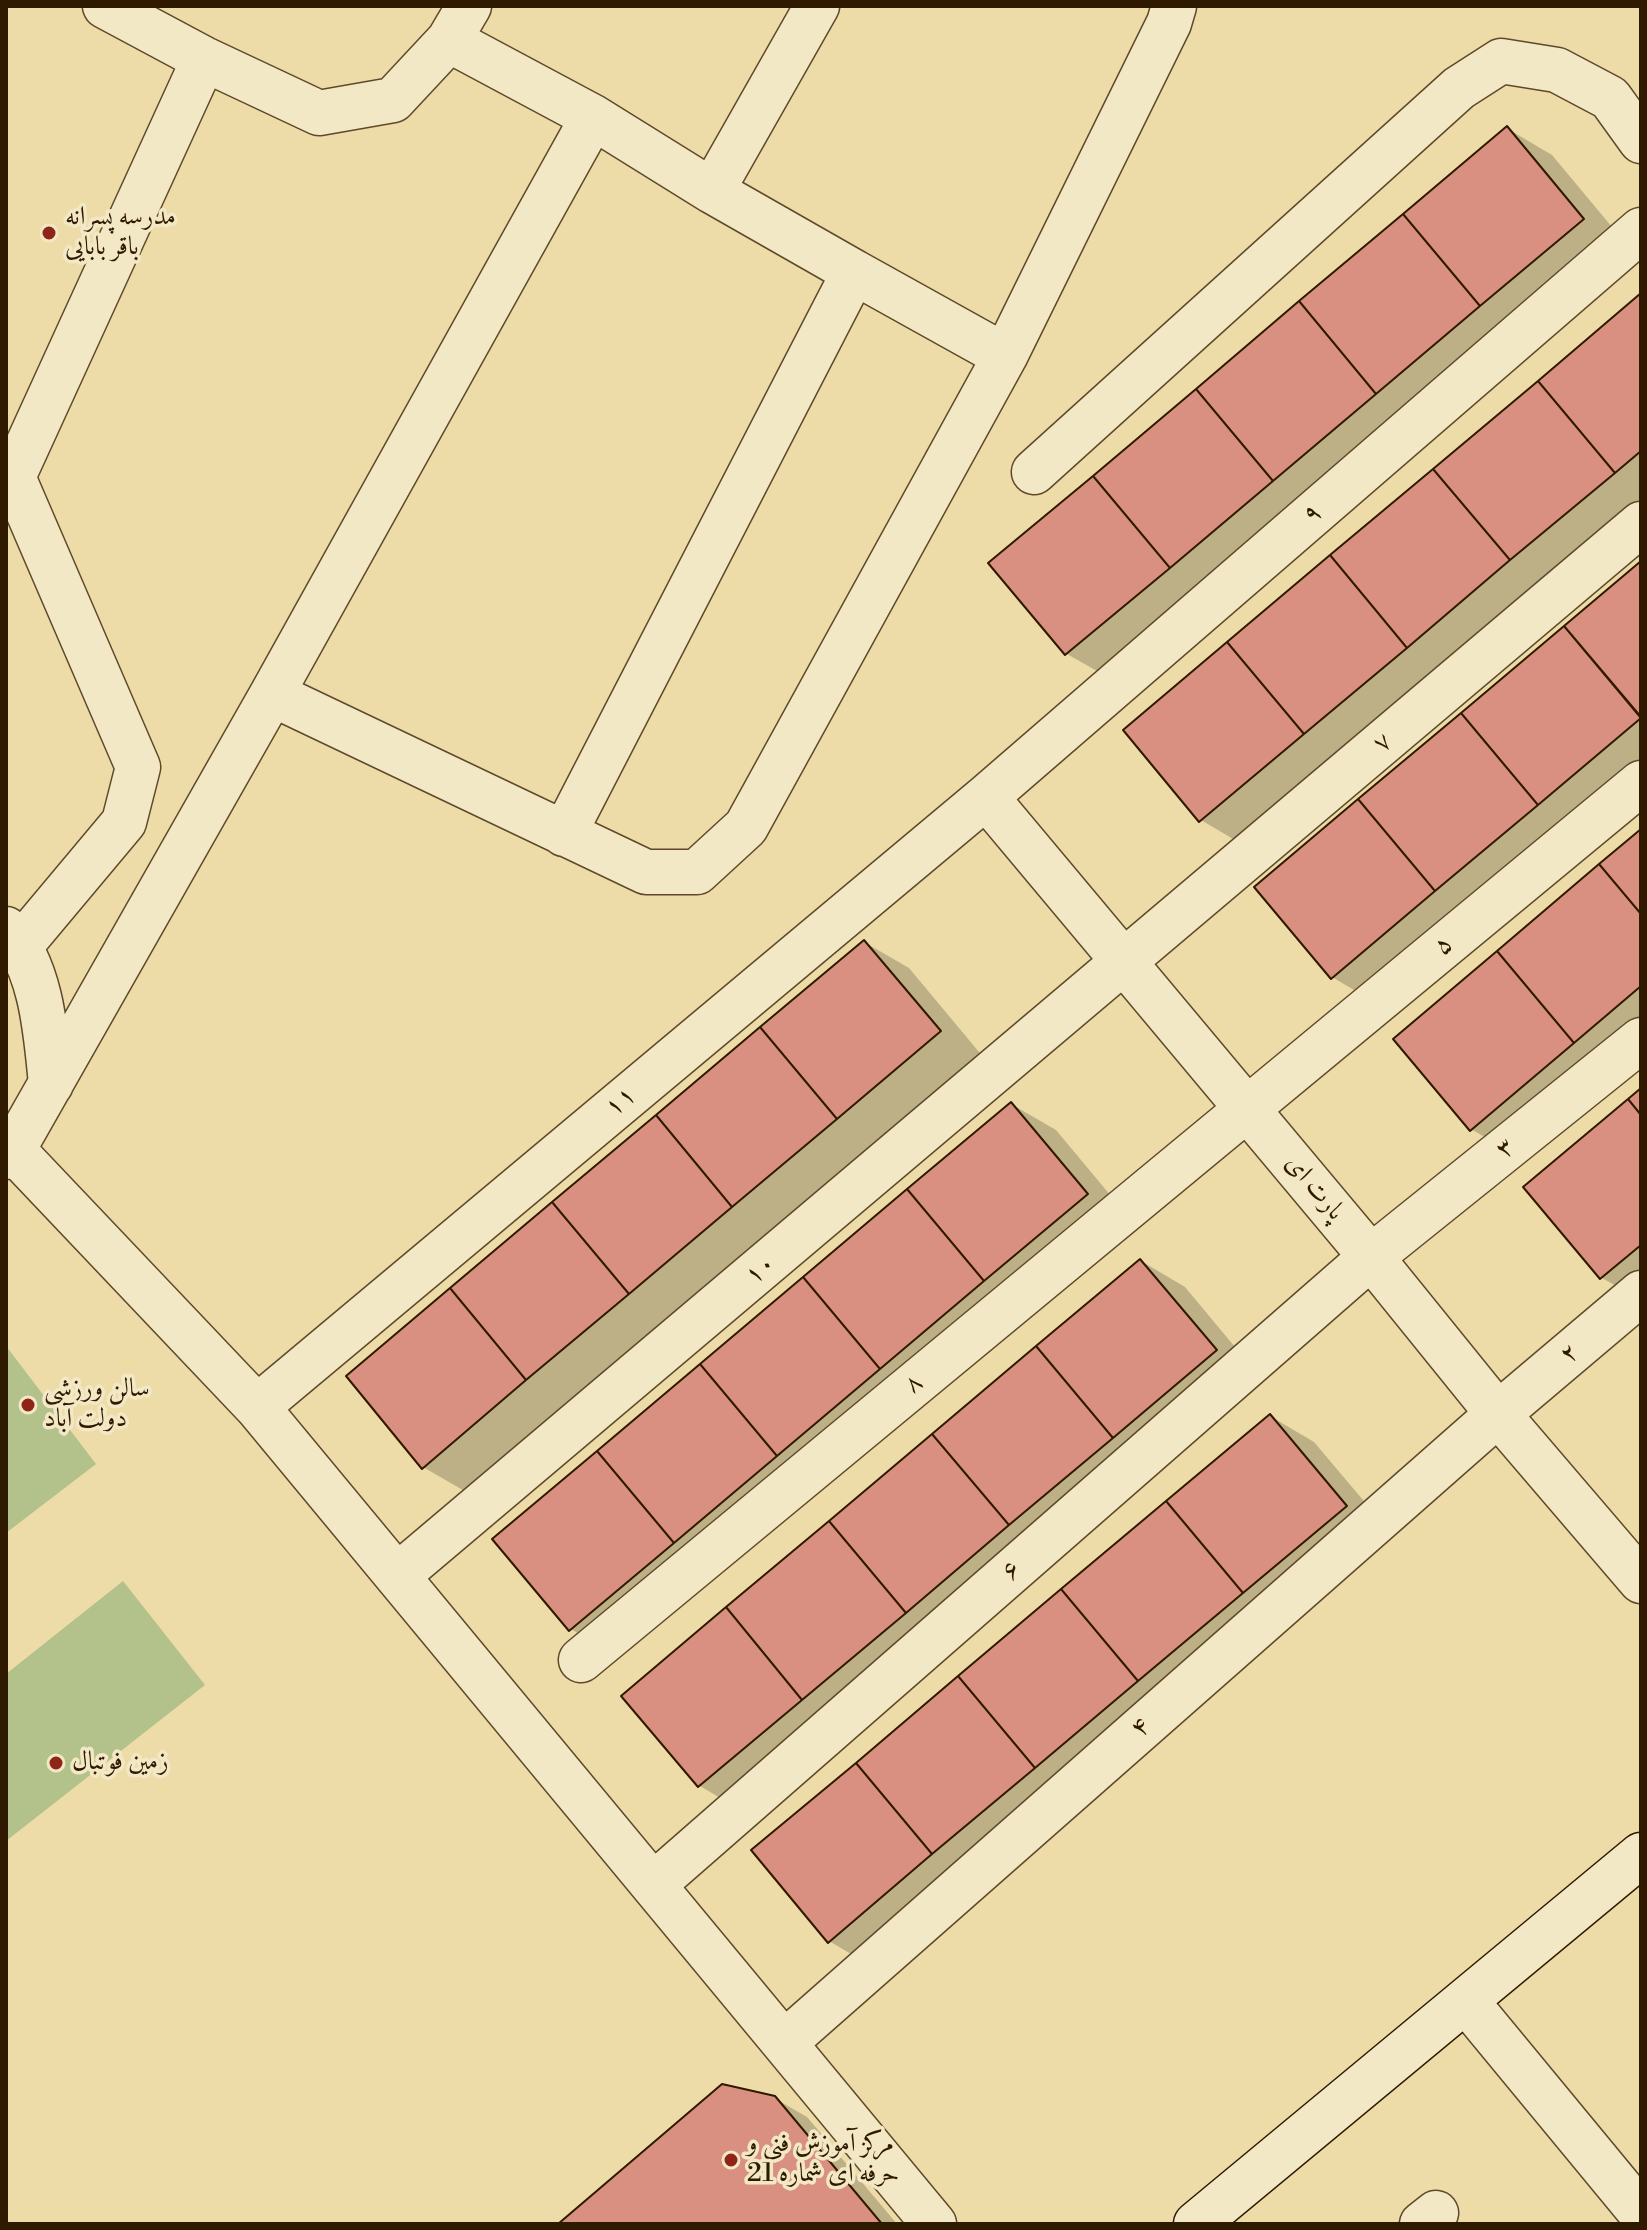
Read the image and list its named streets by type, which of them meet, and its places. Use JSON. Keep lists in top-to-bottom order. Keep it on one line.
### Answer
{"streets":{"street":["۹","۷","۵","۱۱","۳","پارت ای","۱۰","۲","۸","۶","۴"]},"crossings":[["۹","۱۱"],["۹","پارت ای"],["۷","پارت ای"],["۷","۱۰"],["۵","پارت ای"],["۵","۸"],["۱۱","پارت ای"],["۳","پارت ای"],["۳","۶"],["پارت ای","۱۰"],["پارت ای","۲"],["پارت ای","۸"],["پارت ای","۶"],["پارت ای","۴"],["۲","۴"]],"places":["مدرسه پسرانه باقر بابایی","سالن ورزشی دولت آباد","زمین فوتبال","مرکز آموزش فنی و حرفه ای شماره 21"]}
